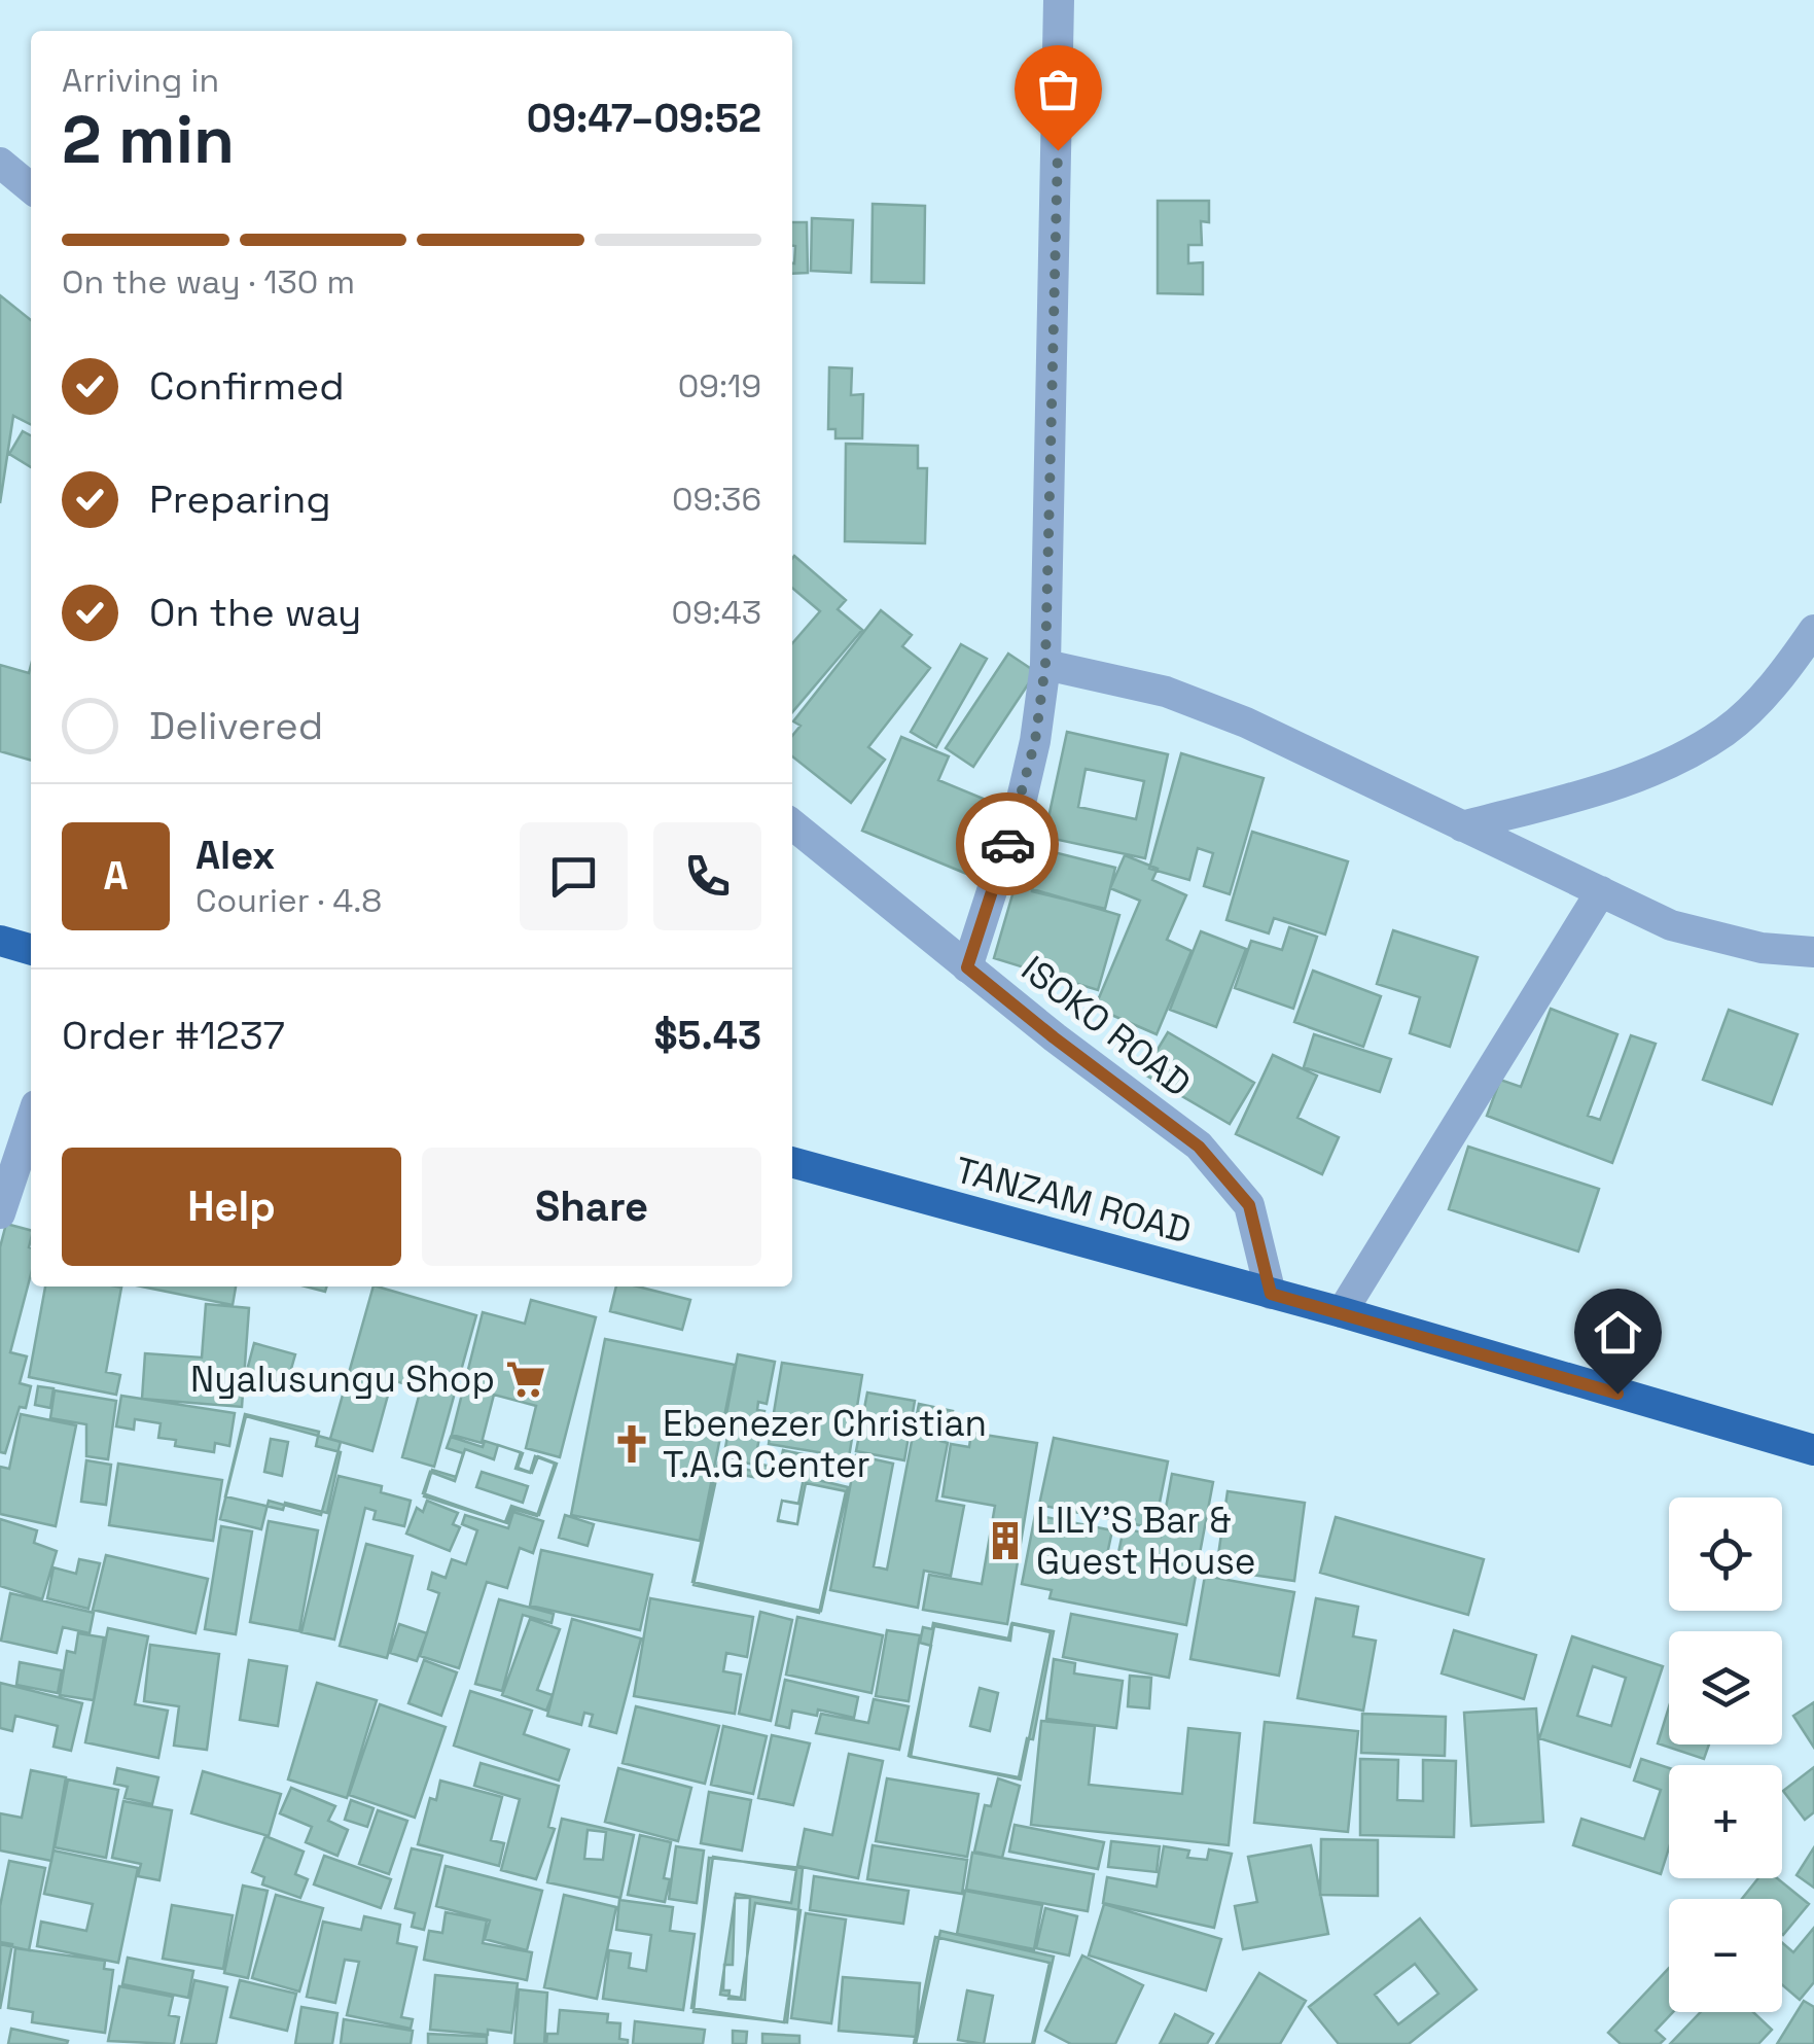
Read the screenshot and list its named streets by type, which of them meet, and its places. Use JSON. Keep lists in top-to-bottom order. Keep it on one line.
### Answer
{"streets":{"highway":["TANZAM ROAD"],"street":["ISOKO ROAD"]},"crossings":[["ISOKO ROAD","TANZAM ROAD"]],"places":{"supermarket":["Nyalusungu Shop"],"church":["Ebenezer Christian T.A.G Center"],"building":["LILY'S Bar & Guest House"]},"page":{"heading":["2 min","Arriving in","09:47–09:52"],"panel":["Alex","Courier · 4.8","Order #1237","$5.43"],"bar":"On the way · 130 m","list":[["Confirmed","09:19"],["Preparing","09:36"],["On the way","09:43"],"Delivered"],"round":"A","buttons":["Help","Share"],"map_buttons":["+","−"]}}
